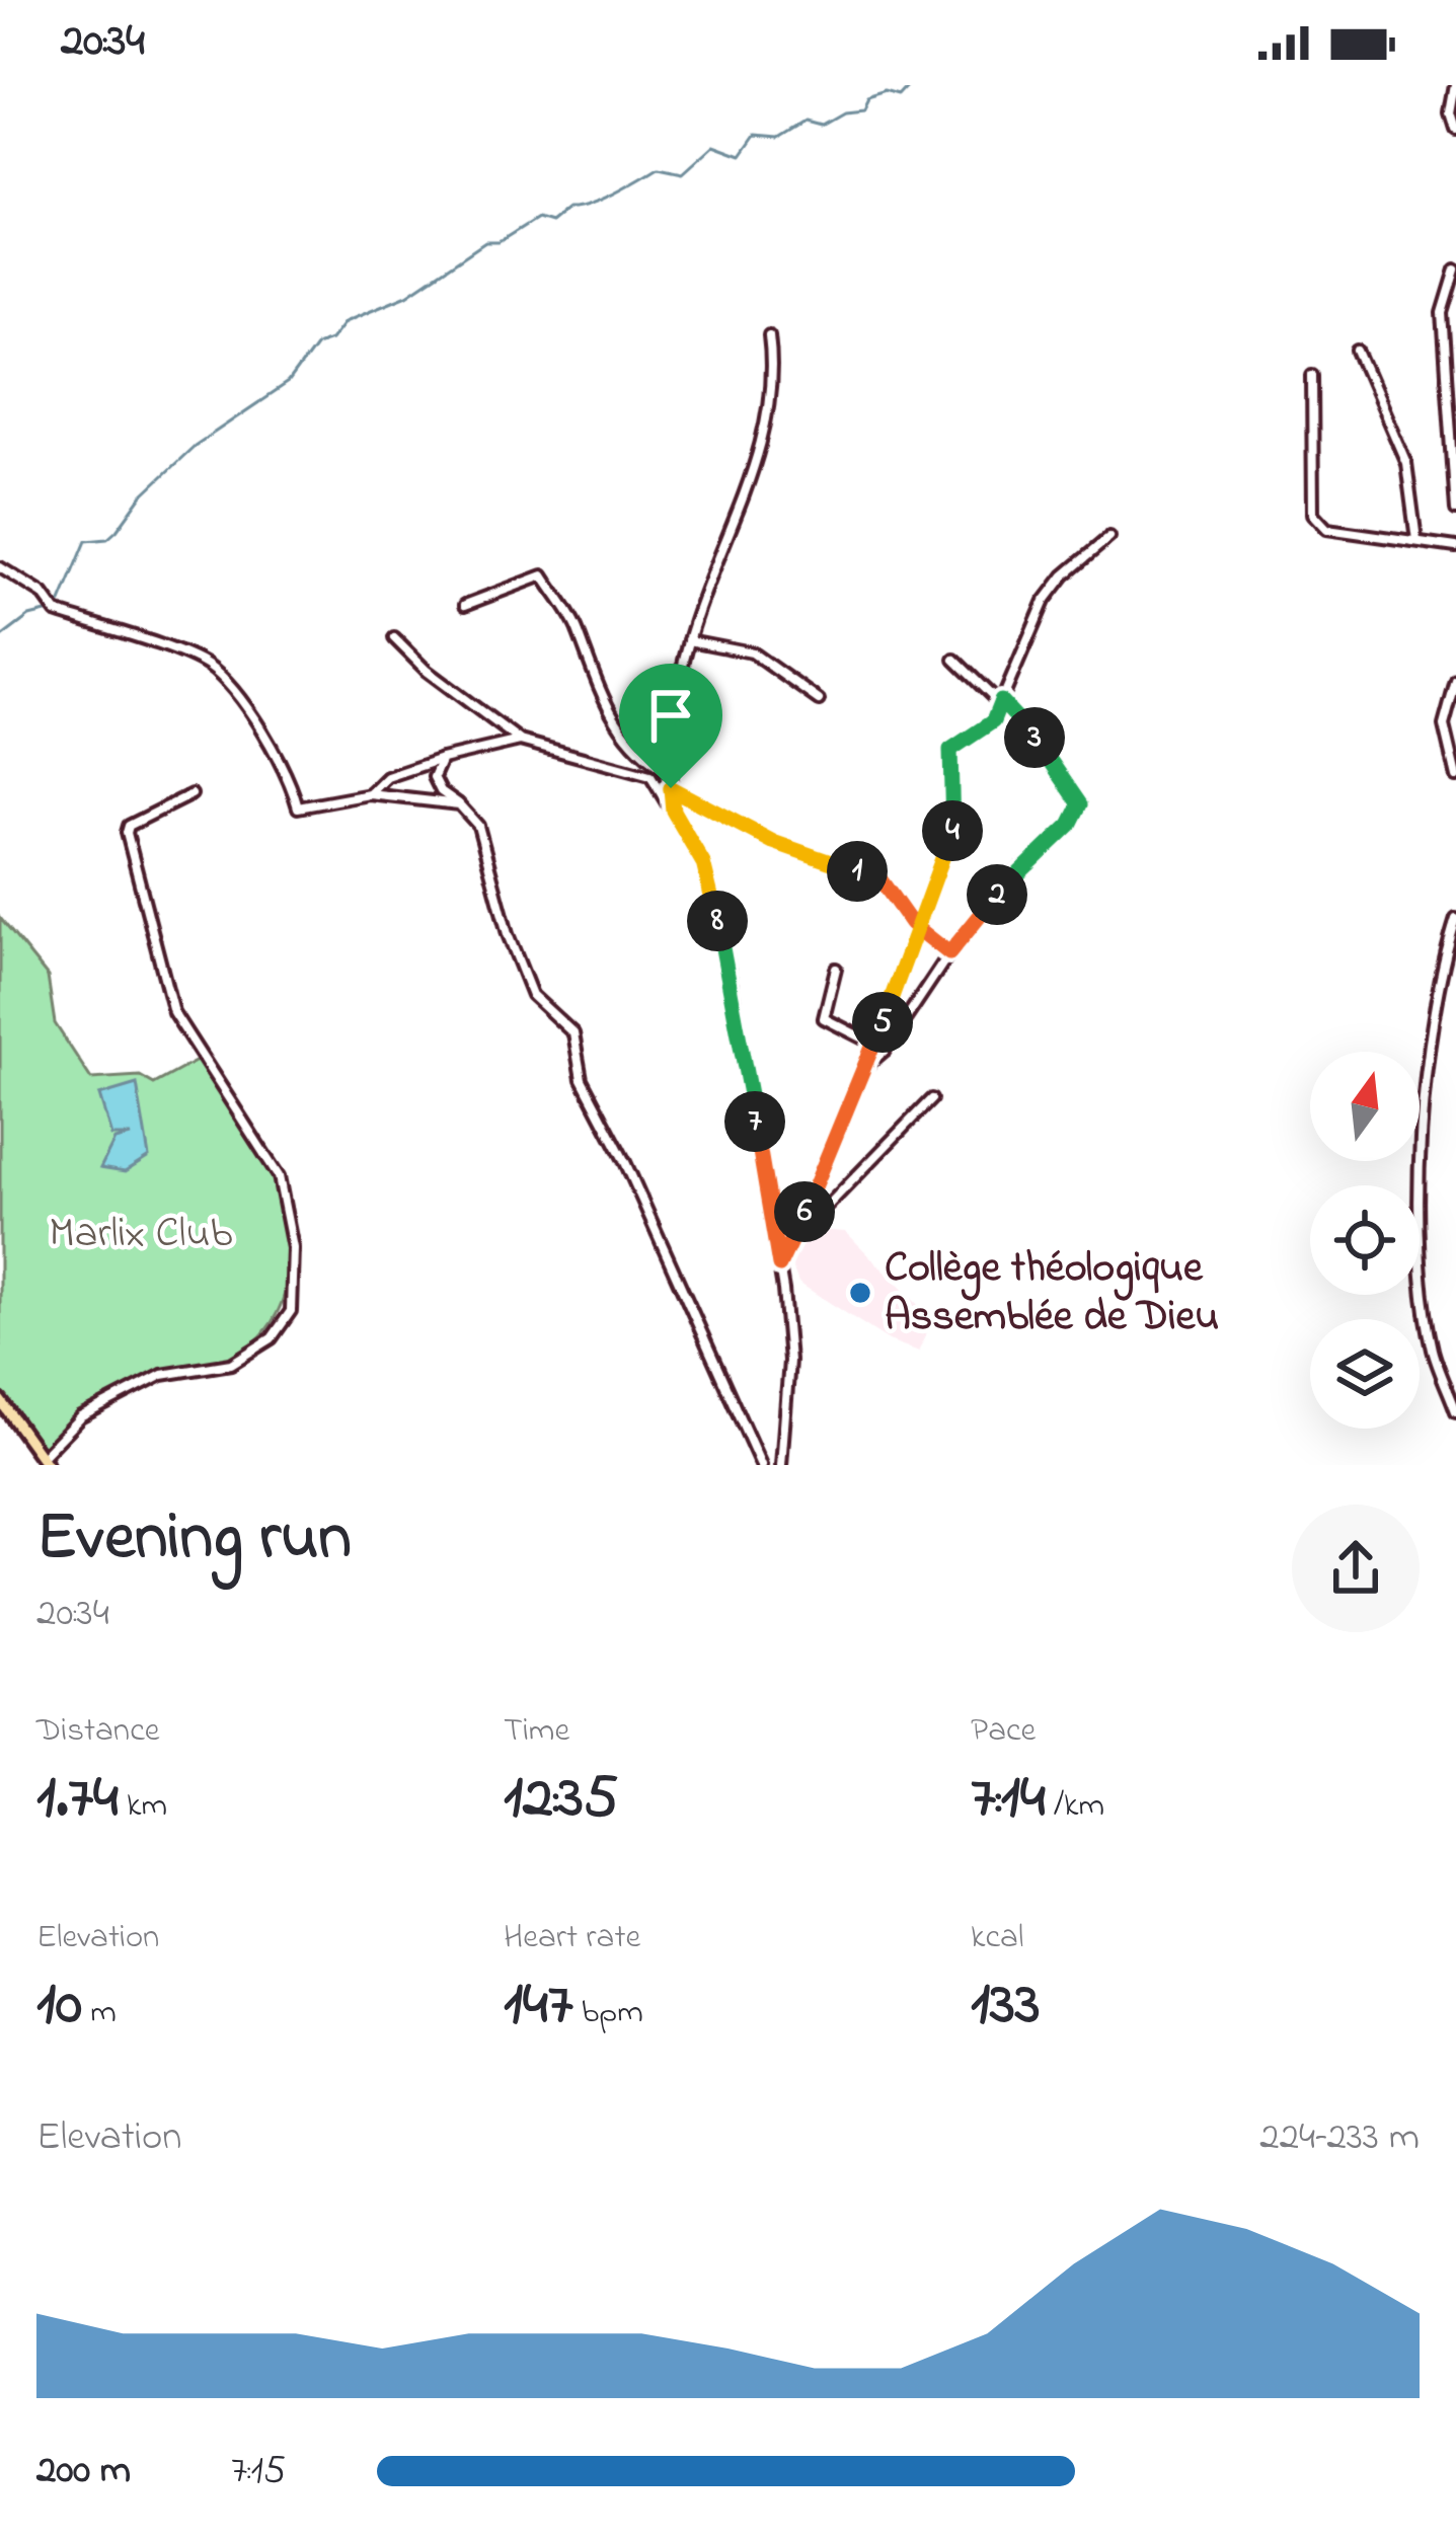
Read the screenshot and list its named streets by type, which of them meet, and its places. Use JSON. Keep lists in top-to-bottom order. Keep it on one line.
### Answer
{"parks":["Marlix Club"],"places":["Collège théologique Assemblée de Dieu"],"north":"top","page":{"status":"20:34","pins":["3","4","1","2","8","5","7","6"],"heading":["Evening run","20:34"],"stats":[["Distance","1.74 km"],["Time","12:35"],["Pace","7:14 /km"],["Elevation","10 m"],["Heart rate","147 bpm"],["kcal","133"]],"chart":["Elevation","224–233 m"],"list":[{"name":"200 m","note":"7:15"}]}}
